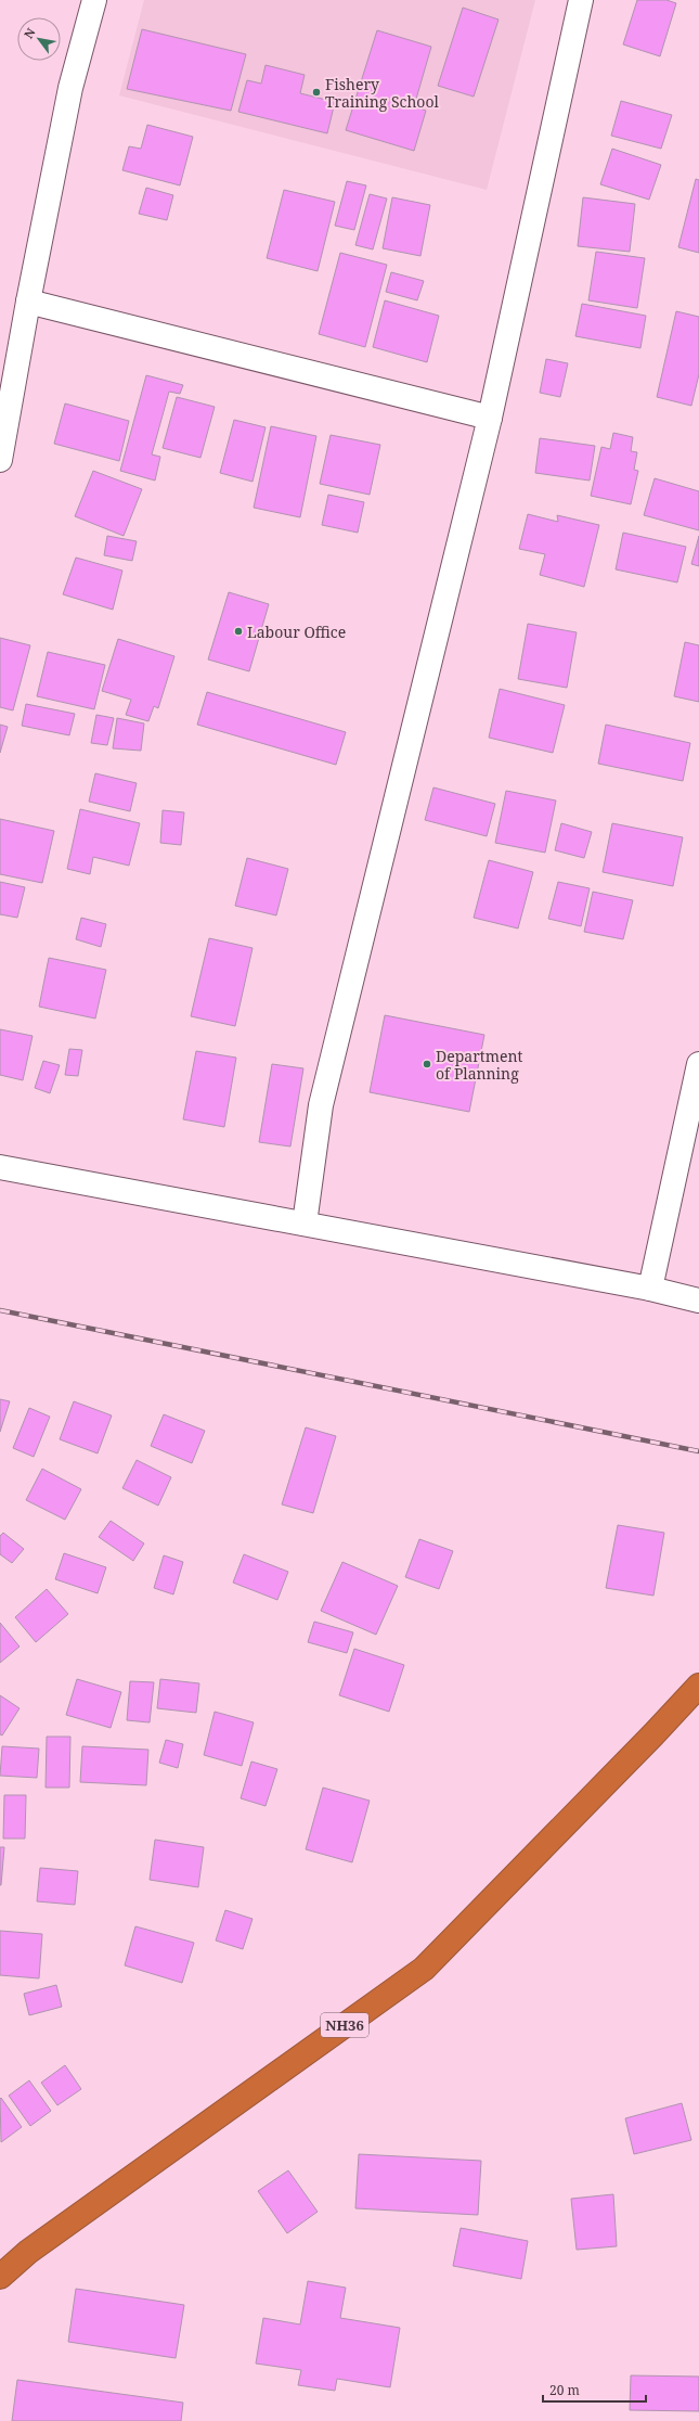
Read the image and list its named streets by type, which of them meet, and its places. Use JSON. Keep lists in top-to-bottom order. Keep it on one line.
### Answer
{"streets":{"highway":["NH36"]},"places":["Fishery Training School","Labour Office","Department of Planning"],"scale_bar":"20 m","north":"top left"}
